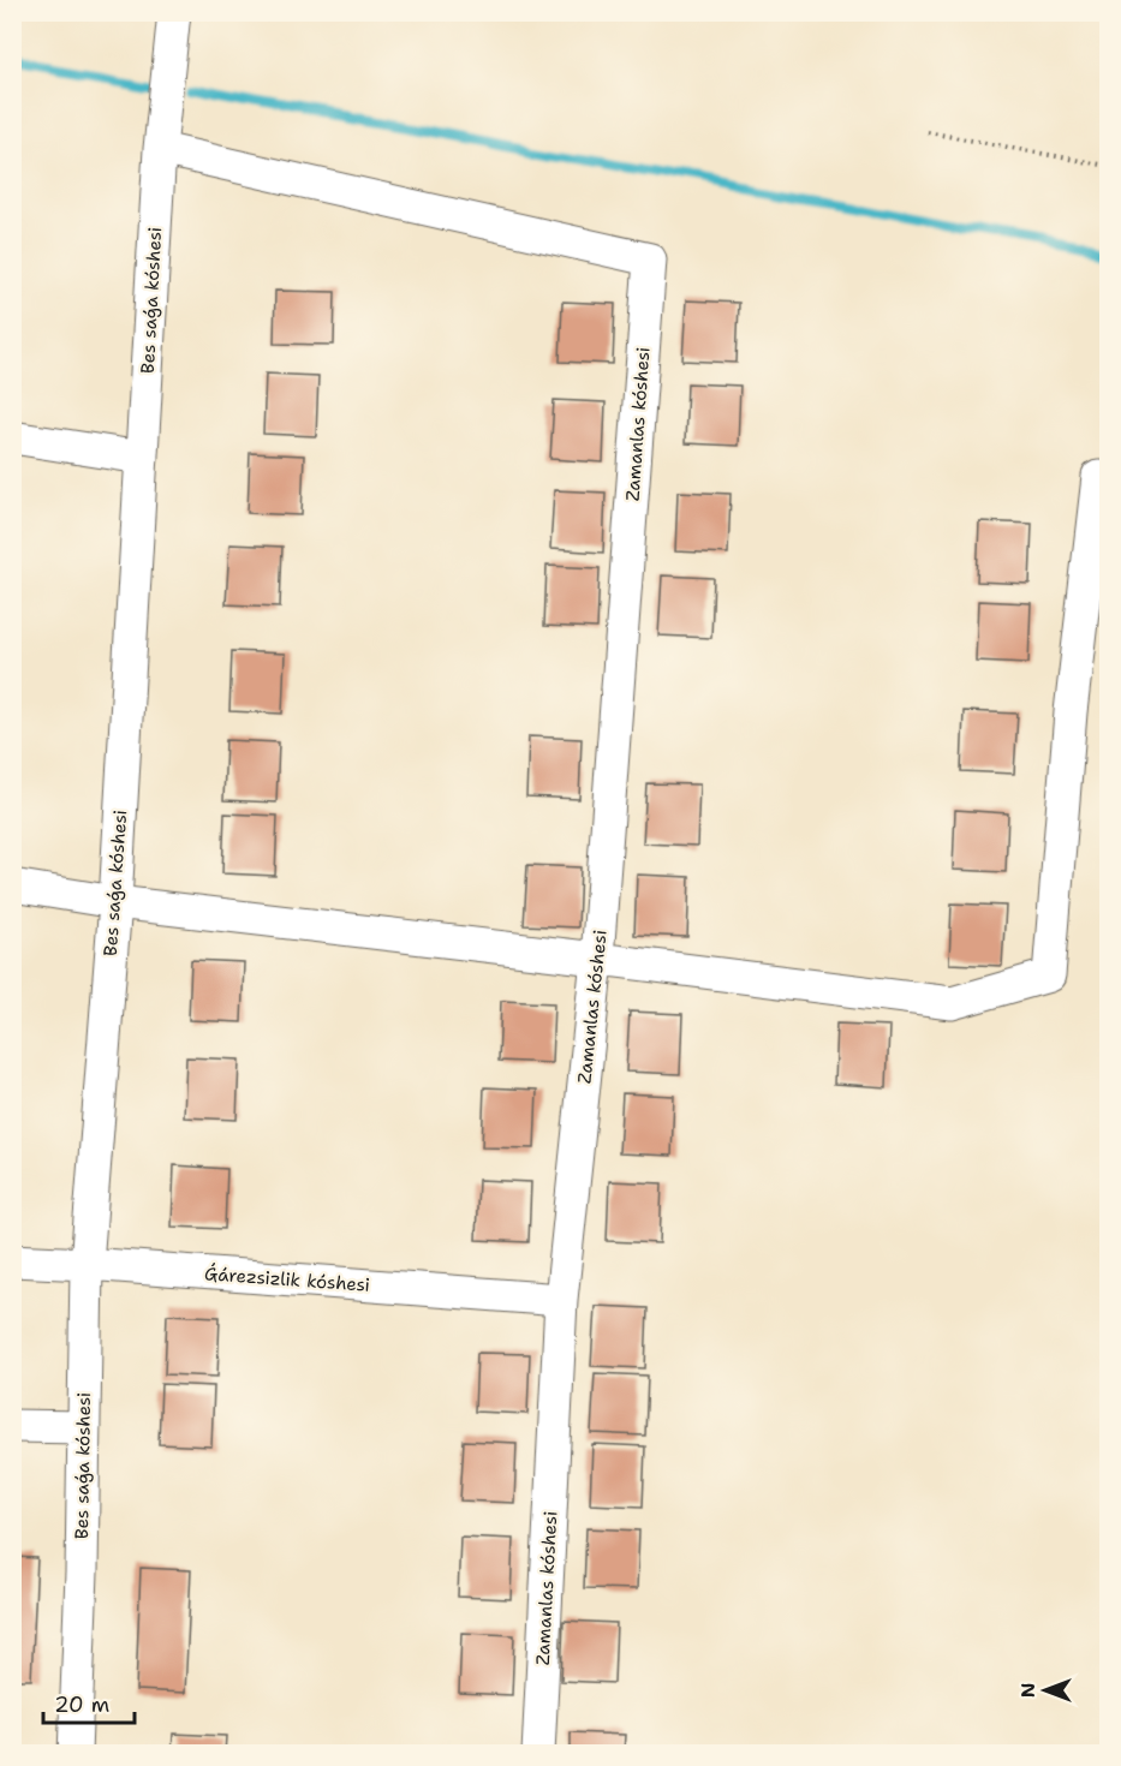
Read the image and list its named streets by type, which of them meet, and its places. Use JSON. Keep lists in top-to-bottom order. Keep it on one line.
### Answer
{"streets":{"street":["Bes saǵa kóshesi","Zamanlas kóshesi","Ǵárezsizlik kóshesi"]},"crossings":[["Bes saǵa kóshesi","Zamanlas kóshesi"],["Bes saǵa kóshesi","Ǵárezsizlik kóshesi"],["Zamanlas kóshesi","Ǵárezsizlik kóshesi"]],"scale_bar":"20 m","north":"left"}
